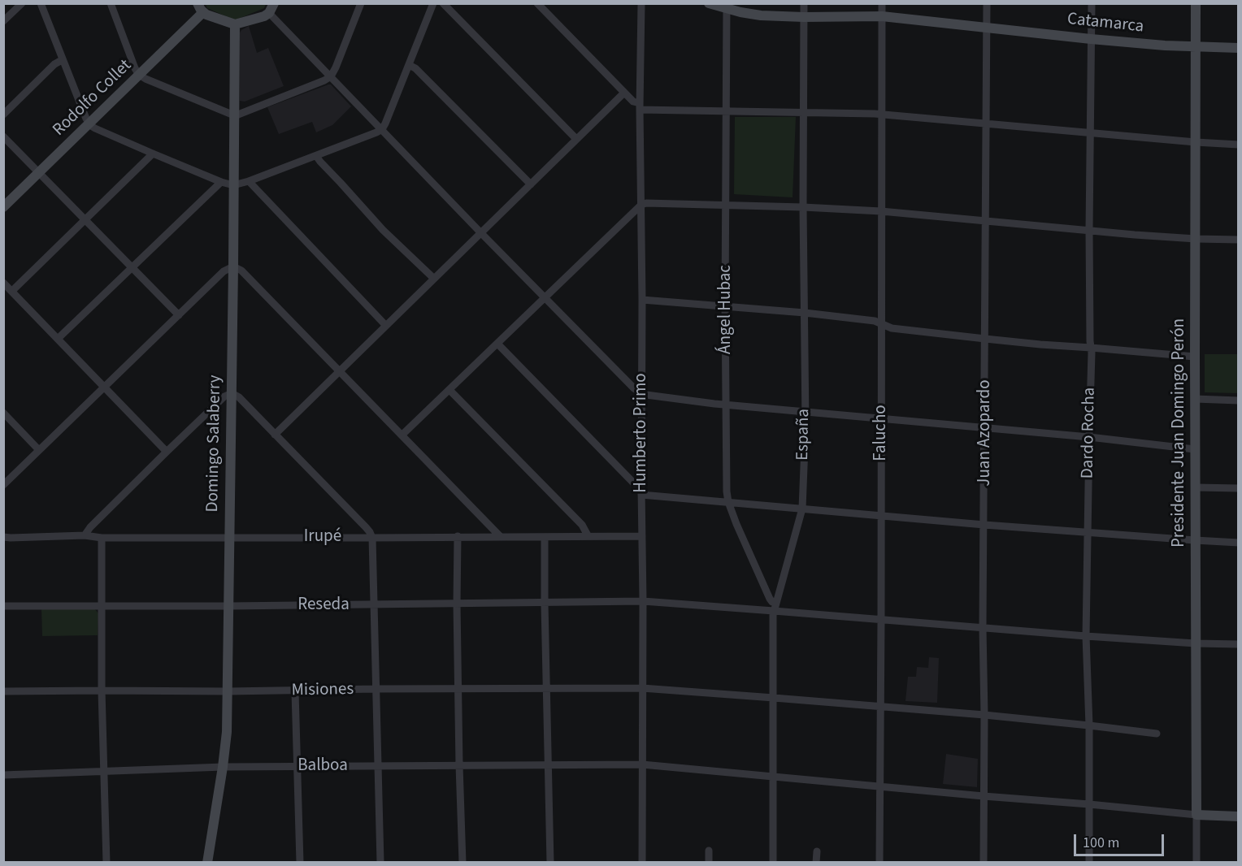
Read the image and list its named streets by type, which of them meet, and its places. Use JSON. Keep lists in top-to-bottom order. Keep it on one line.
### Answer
{"streets":{"street":["Catamarca","Rodolfo Collet","Ángel Hubac","Humberto Primo","Falucho","Juan Azopardo","Dardo Rocha","Presidente Juan Domingo Perón","España","Domingo Salaberry","Irupé","Reseda","Misiones","Balboa"]},"crossings":[["Catamarca","Ángel Hubac"],["Catamarca","Falucho"],["Catamarca","Juan Azopardo"],["Catamarca","Dardo Rocha"],["Catamarca","Presidente Juan Domingo Perón"],["Catamarca","España"],["Ángel Hubac","España"],["Ángel Hubac","Reseda"],["Humberto Primo","Irupé"],["Humberto Primo","Reseda"],["Humberto Primo","Misiones"],["Humberto Primo","Balboa"],["Falucho","Reseda"],["Falucho","Misiones"],["Falucho","Balboa"],["Juan Azopardo","Reseda"],["Juan Azopardo","Misiones"],["Juan Azopardo","Balboa"],["Dardo Rocha","Reseda"],["Dardo Rocha","Misiones"],["Dardo Rocha","Balboa"],["Presidente Juan Domingo Perón","Reseda"],["Presidente Juan Domingo Perón","Balboa"],["España","Reseda"],["España","Misiones"],["España","Balboa"],["Domingo Salaberry","Irupé"],["Domingo Salaberry","Reseda"],["Domingo Salaberry","Misiones"],["Domingo Salaberry","Balboa"]],"scale_bar":"100 m"}
